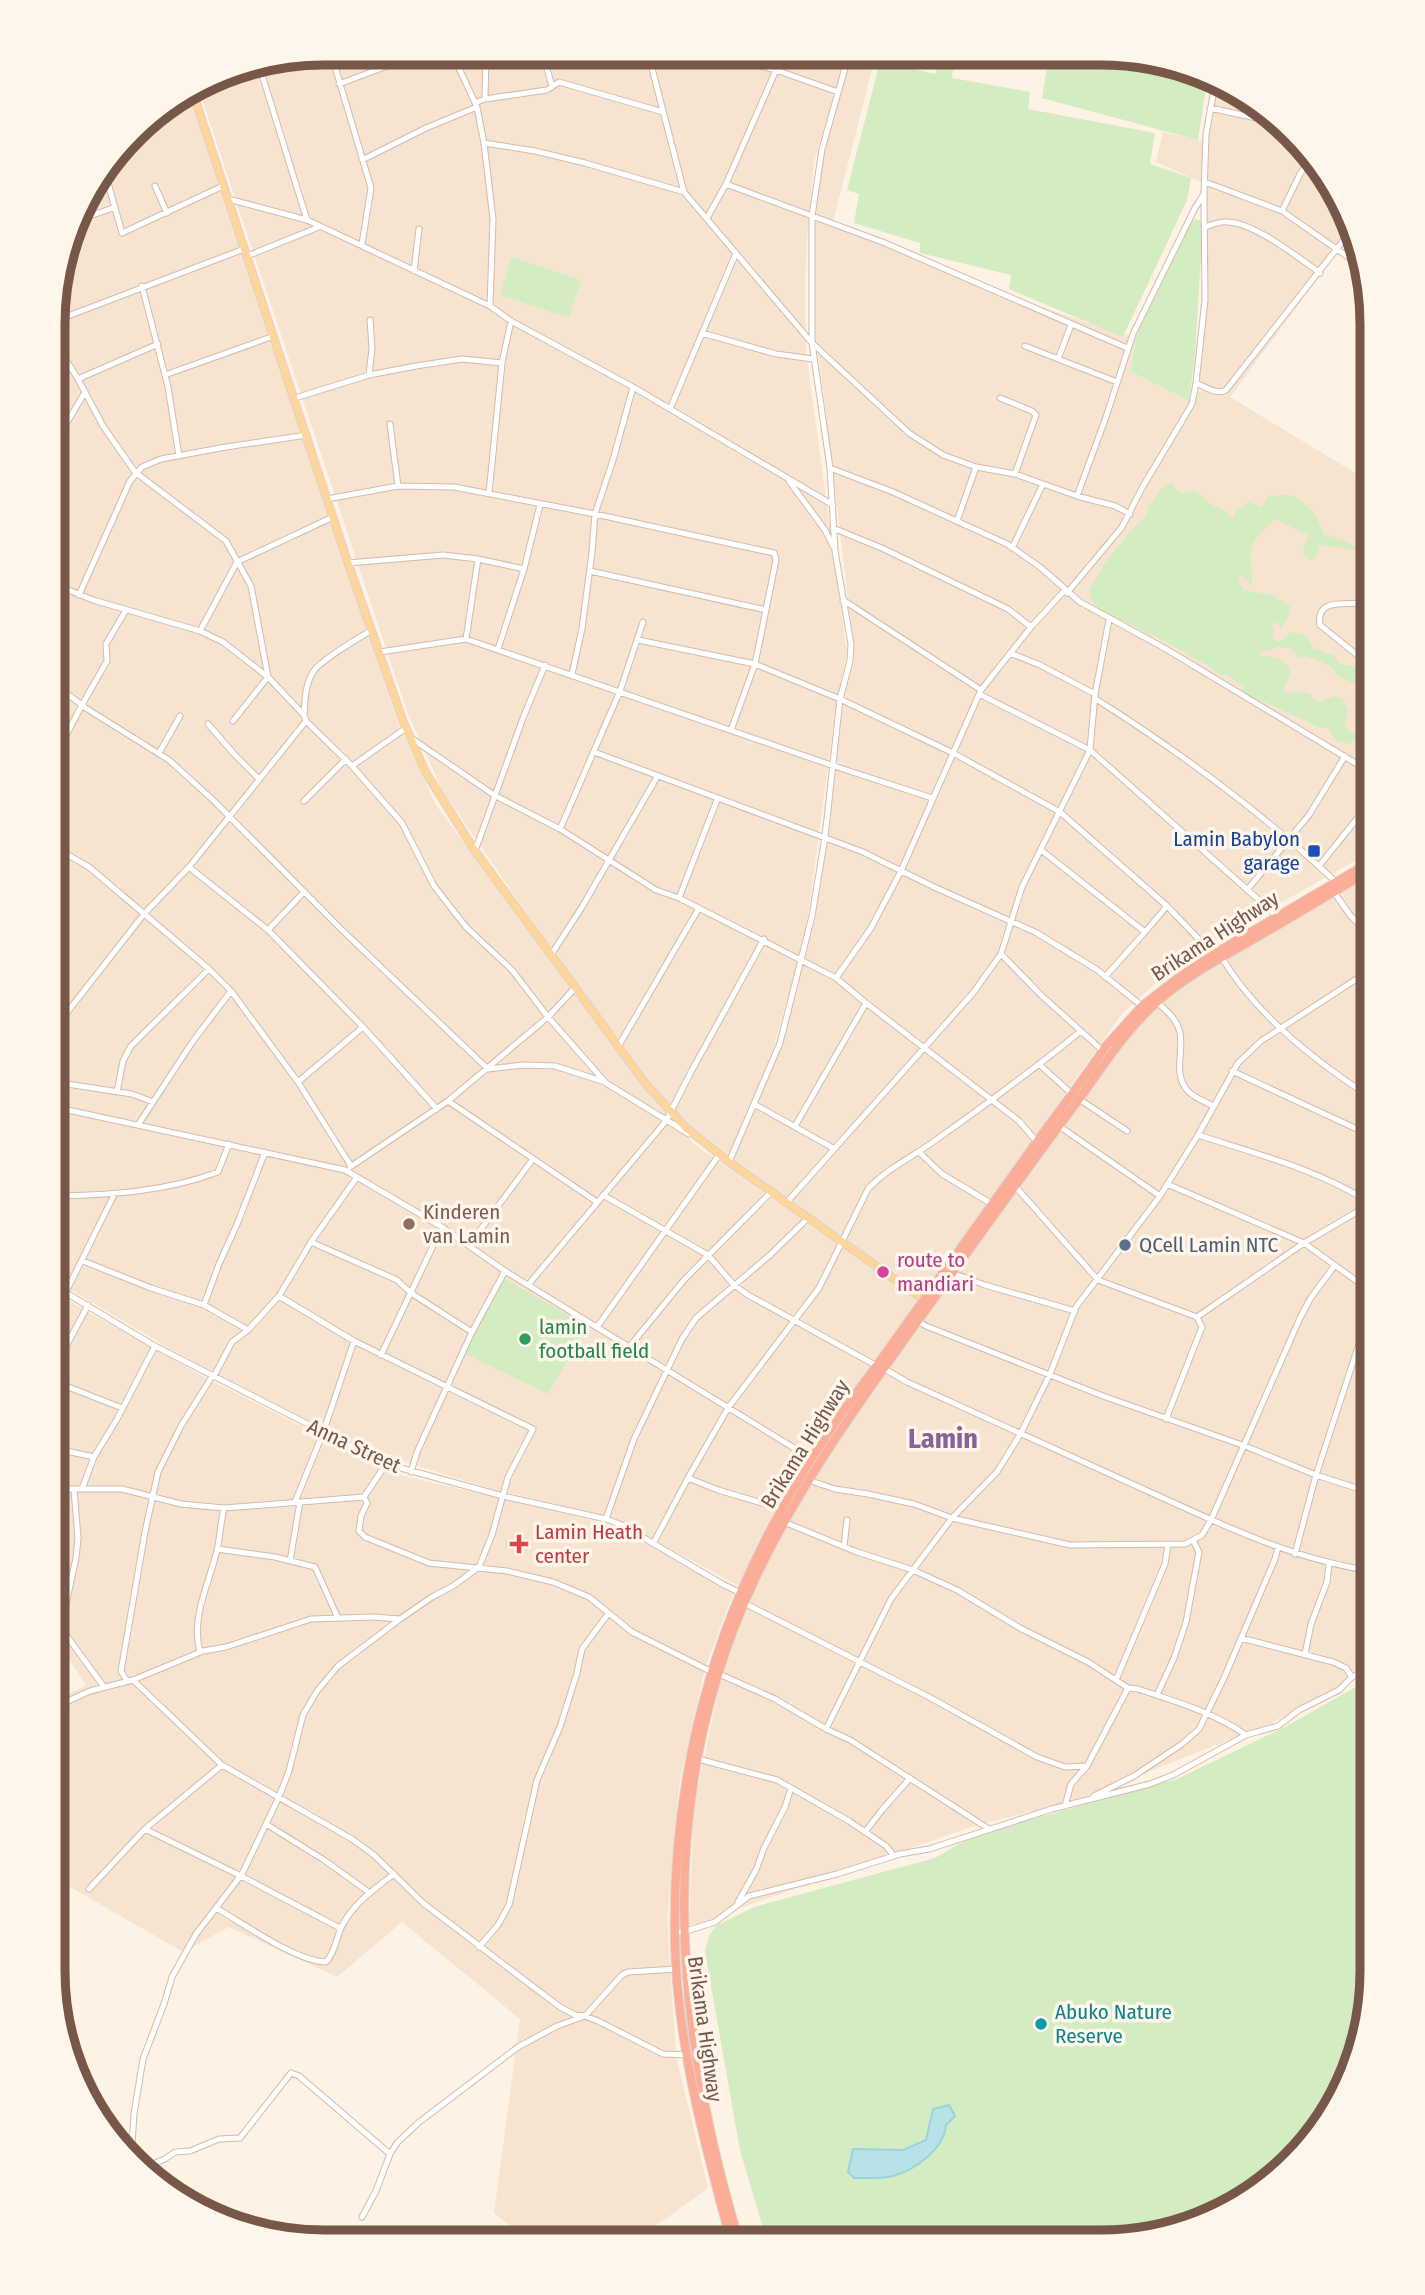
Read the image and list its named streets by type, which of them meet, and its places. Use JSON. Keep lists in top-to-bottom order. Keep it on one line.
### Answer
{"streets":{"highway":["Brikama Highway"],"street":["Anna Street"]},"crossings":[["Brikama Highway","Anna Street"]],"districts":["Lamin"],"places":{"transit":["Lamin Babylon garage"],"other":["Kinderen van Lamin","QCell Lamin NTC","route to mandiari","lamin football field","Abuko Nature Reserve"],"health":["Lamin Heath center"]}}
